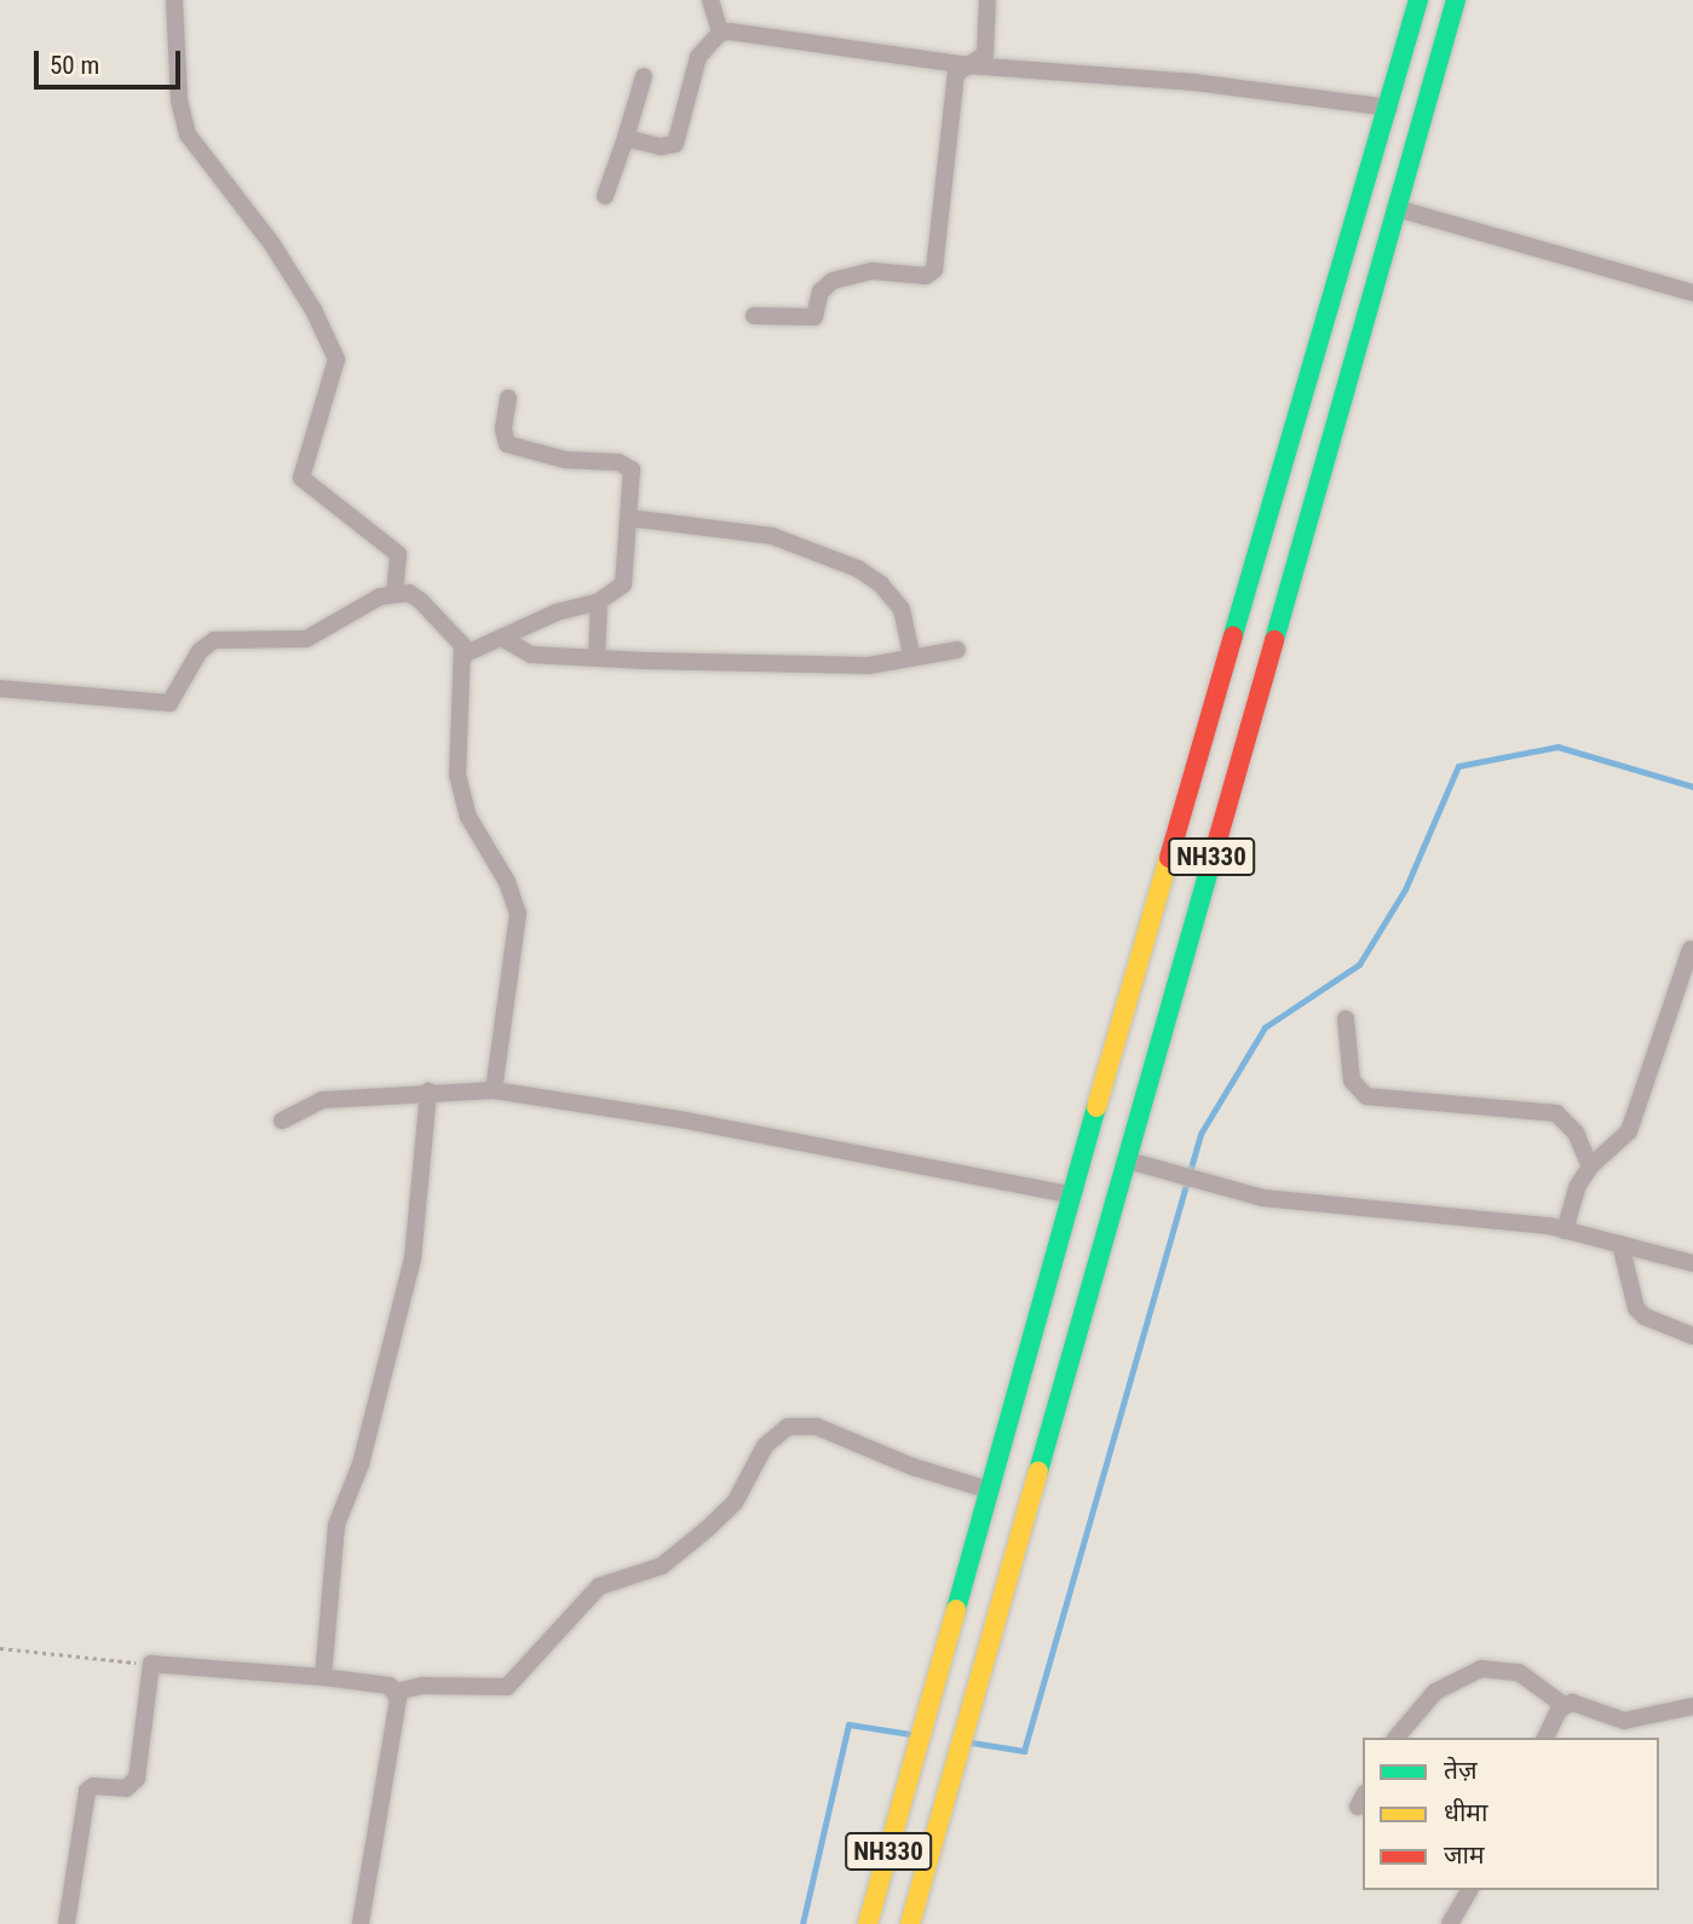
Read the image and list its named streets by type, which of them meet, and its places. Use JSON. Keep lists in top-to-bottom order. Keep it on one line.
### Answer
{"streets":{"highway":["NH330"]},"legend":["तेज़","धीमा","जाम"],"scale_bar":"50 m"}
